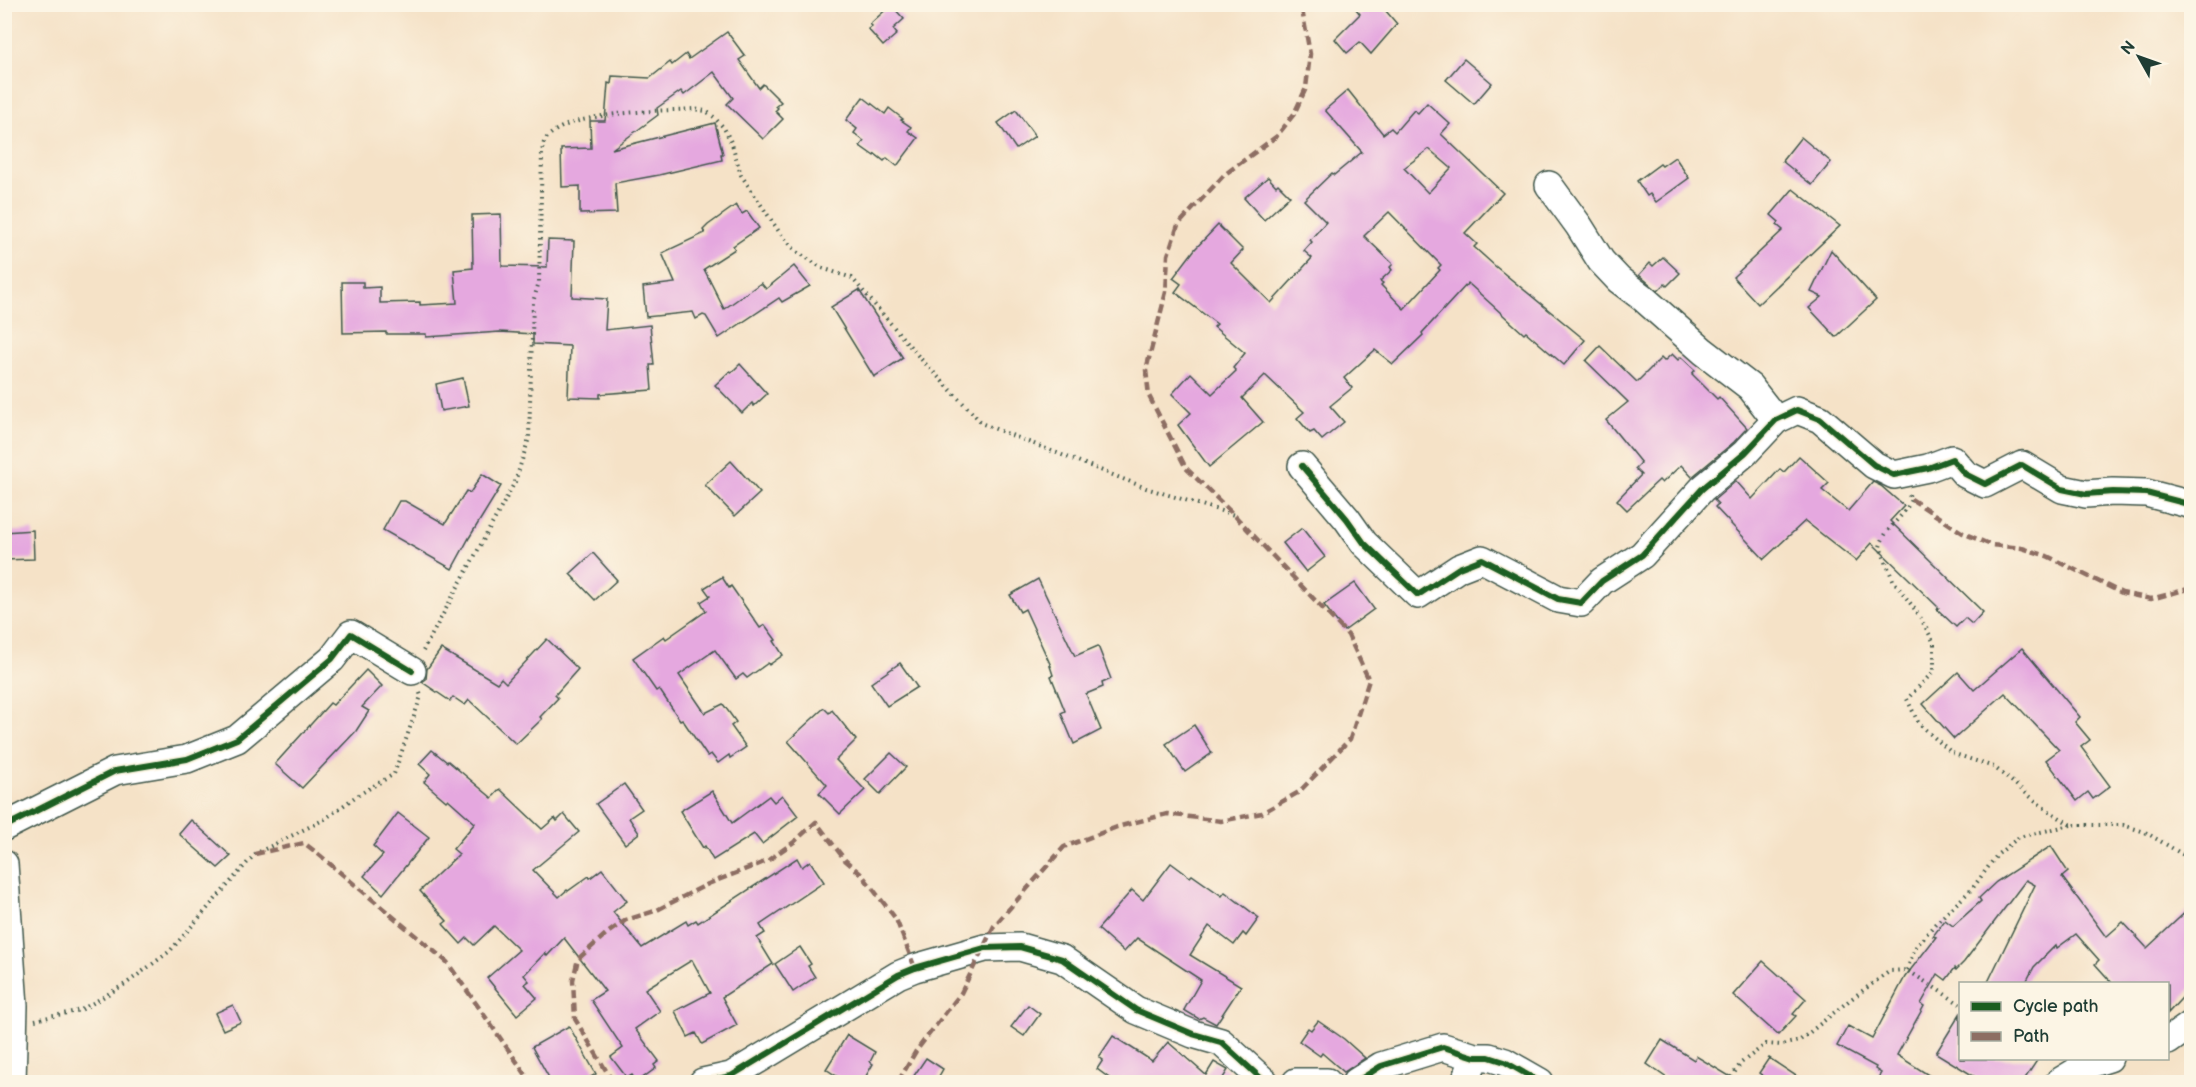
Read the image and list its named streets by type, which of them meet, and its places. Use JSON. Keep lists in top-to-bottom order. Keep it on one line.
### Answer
{"legend":["Cycle path","Path"],"north":"top left"}
